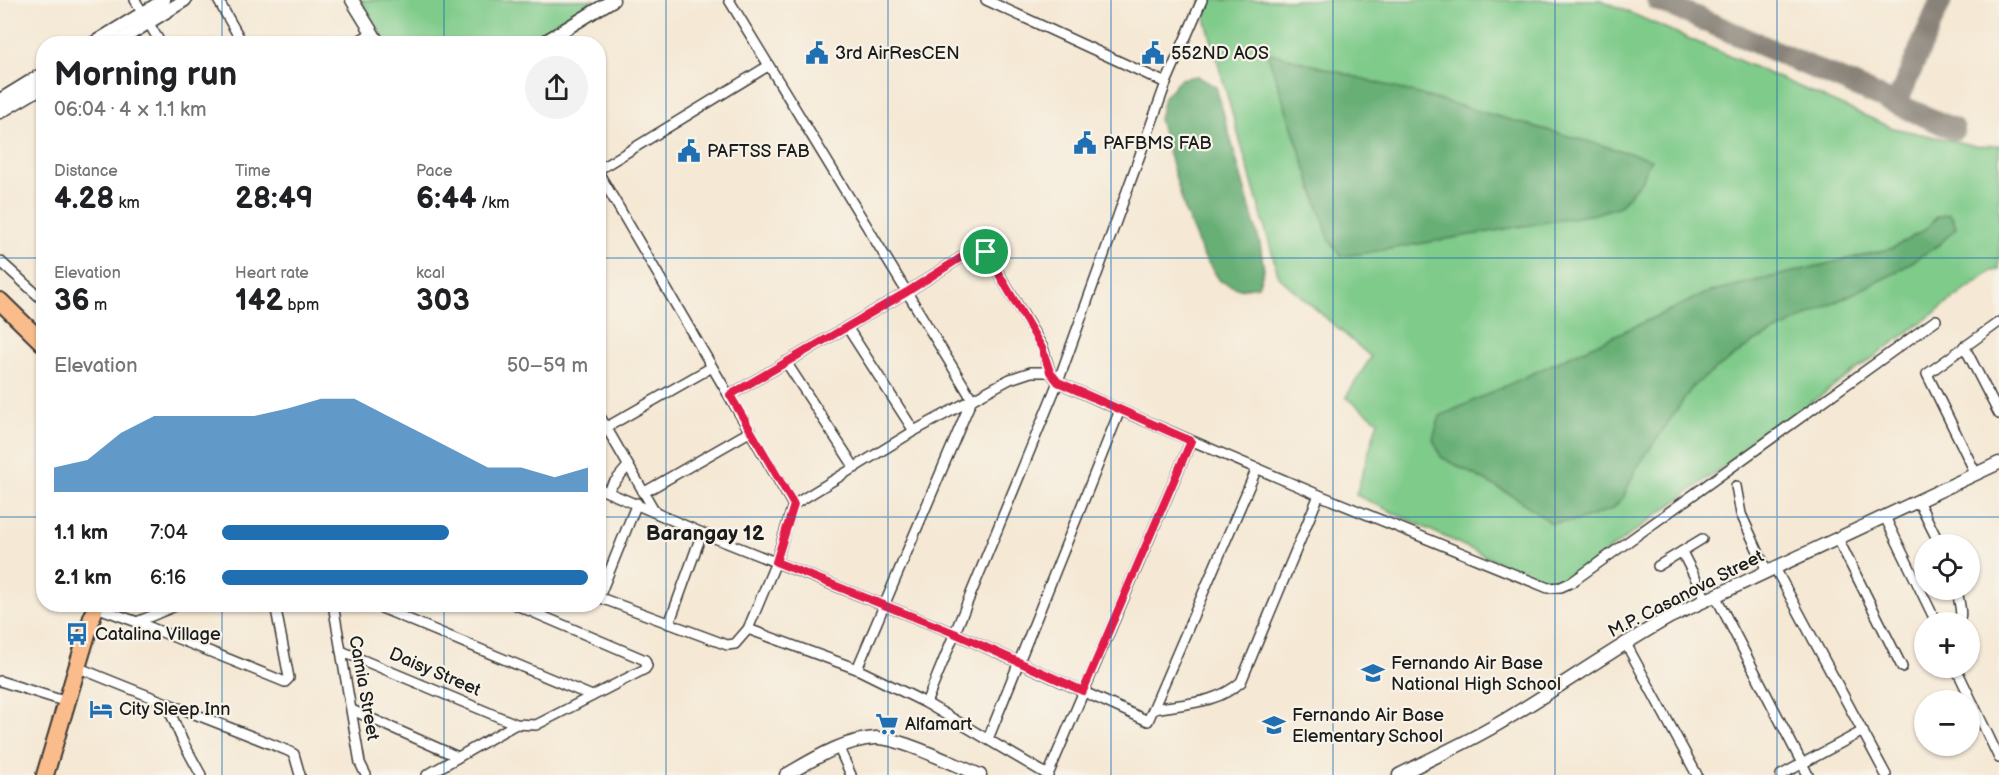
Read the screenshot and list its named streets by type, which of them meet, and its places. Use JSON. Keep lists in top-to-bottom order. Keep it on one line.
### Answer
{"streets":{"street":["M.P. Casanova Street","Daisy Street","Camia Street"]},"crossings":[["Daisy Street","Camia Street"]],"districts":["Barangay 12"],"places":{"public building":["3rd AirResCEN","552ND AOS","PAFBMS FAB","PAFTSS FAB"],"bus stop":["Catalina Village"],"school or university":["Fernando Air Base National High School","Fernando Air Base Elementary School"],"hotel":["City Sleep Inn"],"supermarket":["Alfamart"]},"page":{"heading":["Morning run","06:04 · 4 × 1.1 km"],"stats":[["Distance","4.28 km"],["Time","28:49"],["Pace","6:44 /km"],["Elevation","36 m"],["Heart rate","142 bpm"],["kcal","303"]],"chart":["Elevation","50–59 m"],"list":[{"name":"1.1 km","note":"7:04"},{"name":"2.1 km","note":"6:16"}],"map_buttons":["+","−"]}}
